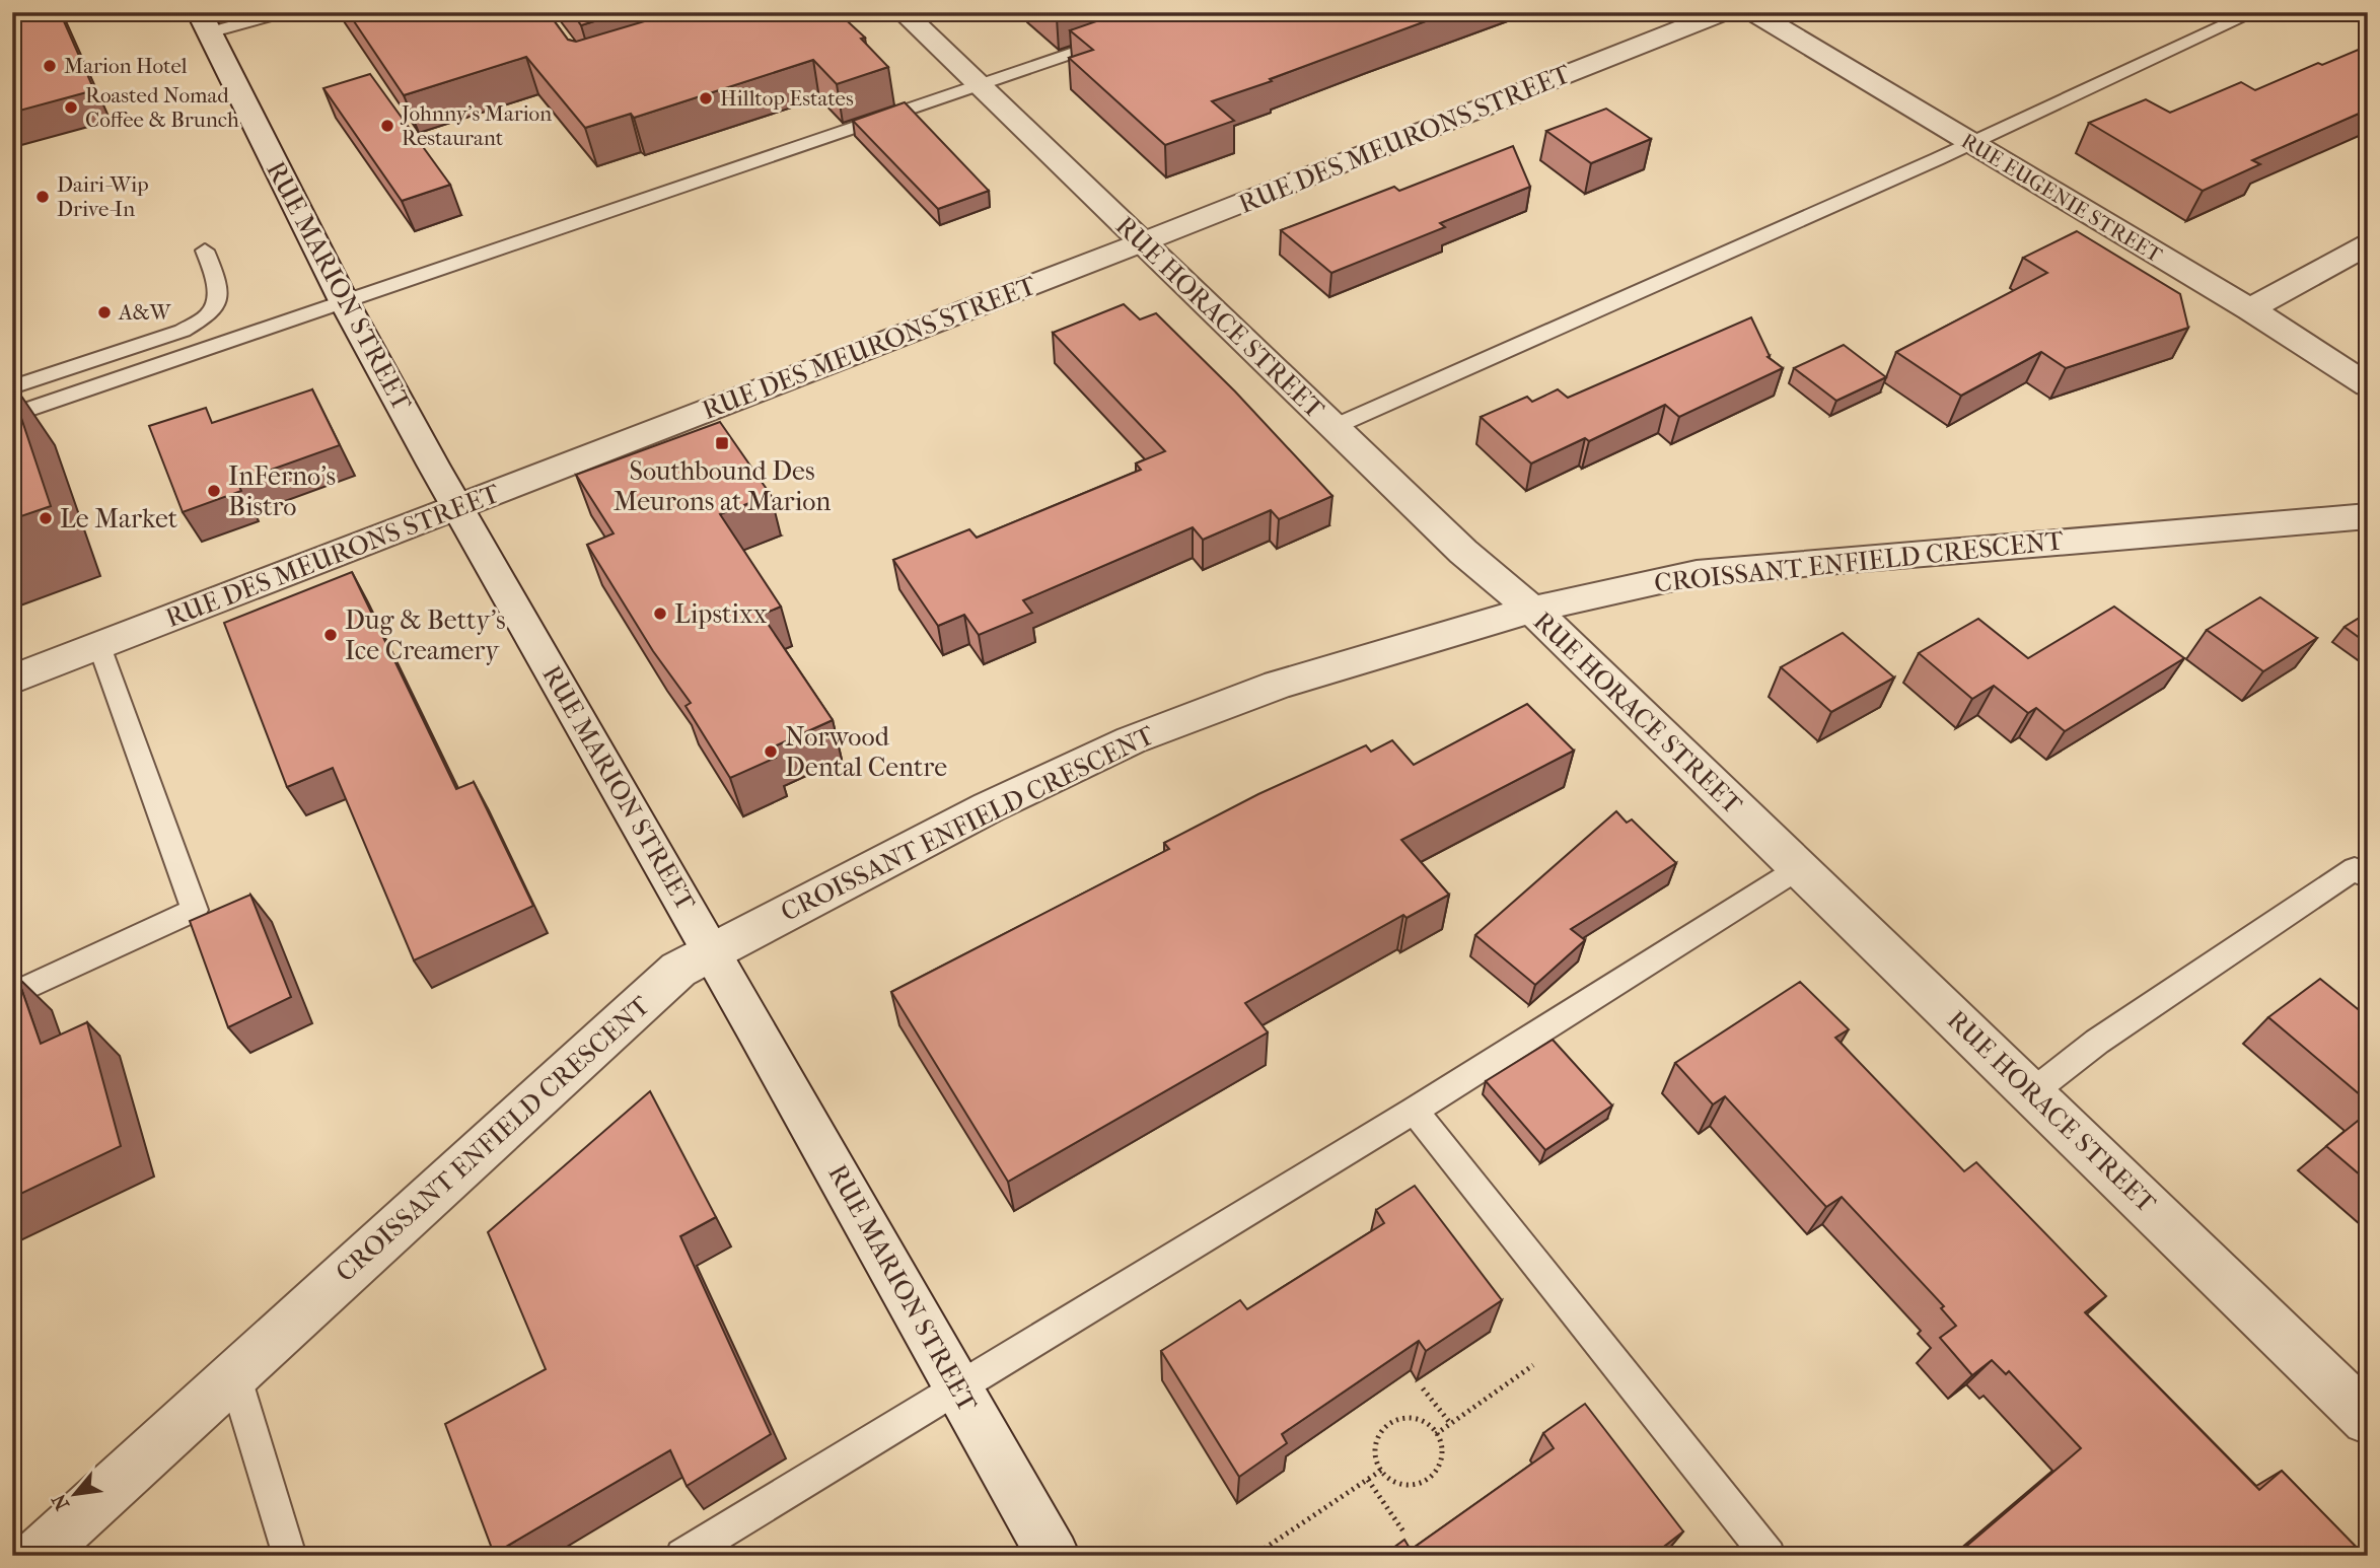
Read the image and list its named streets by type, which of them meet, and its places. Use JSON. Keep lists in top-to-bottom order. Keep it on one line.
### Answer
{"streets":{"street":["RUE DES MEURONS STREET","RUE EUGENIE STREET","RUE MARION STREET","RUE HORACE STREET","CROISSANT ENFIELD CRESCENT"]},"crossings":[["RUE DES MEURONS STREET","RUE MARION STREET"],["RUE DES MEURONS STREET","RUE HORACE STREET"],["RUE MARION STREET","CROISSANT ENFIELD CRESCENT"],["RUE HORACE STREET","CROISSANT ENFIELD CRESCENT"]],"places":{"other":["Marion Hotel","Hilltop Estates","Roasted Nomad Coffee & Brunch","Johnny's Marion Restaurant","Dairi-Wip Drive-In","A&W","InFerno's Bistro","Le Market","Lipstixx","Dug & Betty's Ice Creamery","Norwood Dental Centre"],"transit":["Southbound Des Meurons at Marion"]},"north":"bottom left"}
